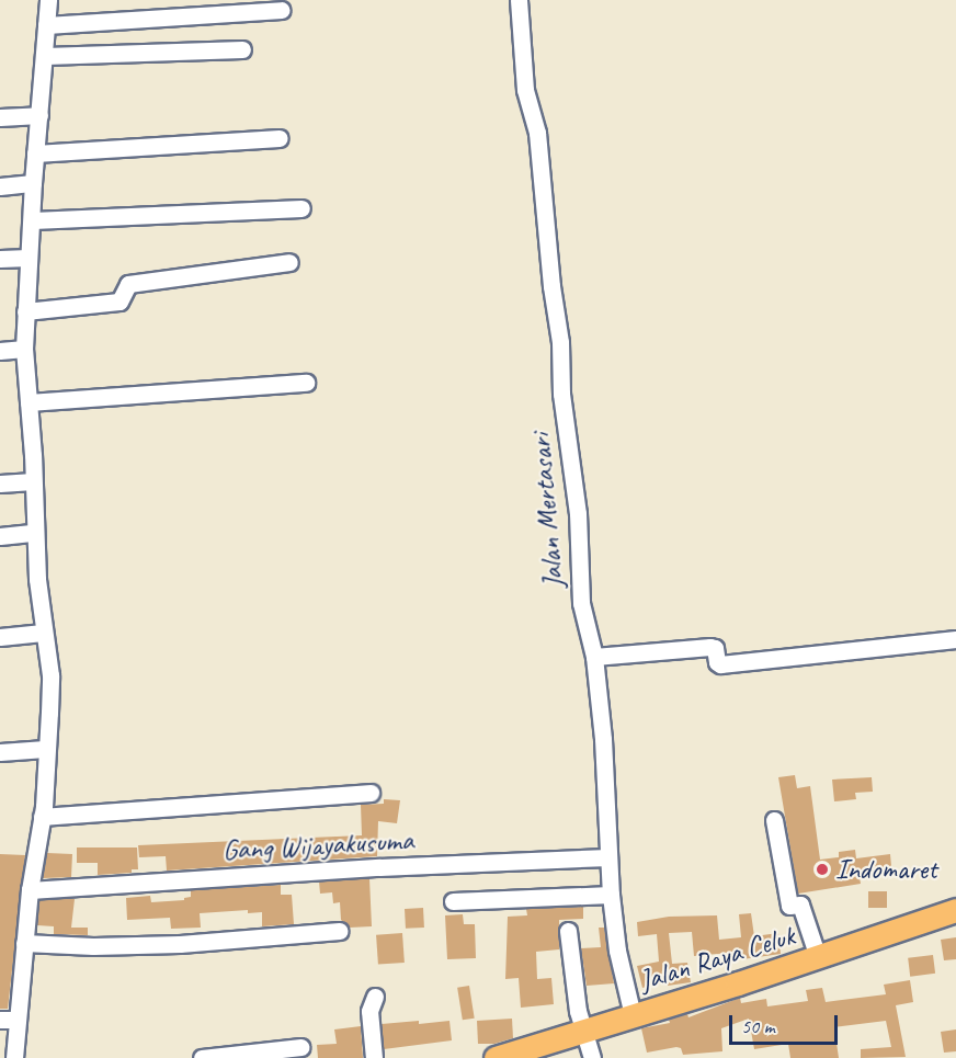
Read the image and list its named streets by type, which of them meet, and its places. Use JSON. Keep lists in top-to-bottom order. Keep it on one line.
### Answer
{"streets":{"highway":["Jalan Raya Celuk"],"street":["Jalan Mertasari","Gang Wijayakusuma"]},"crossings":[["Jalan Mertasari","Gang Wijayakusuma"],["Jalan Mertasari","Jalan Raya Celuk"]],"places":["Indomaret"],"scale_bar":"50 m"}
